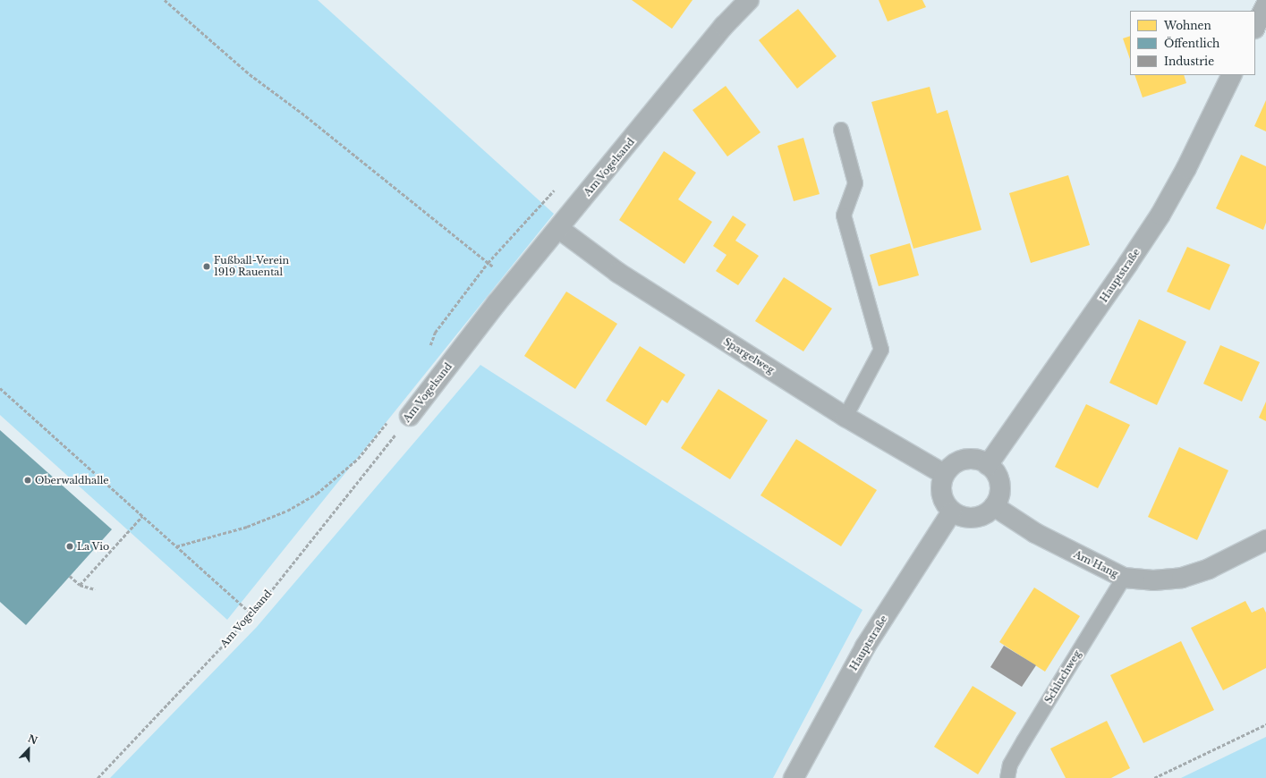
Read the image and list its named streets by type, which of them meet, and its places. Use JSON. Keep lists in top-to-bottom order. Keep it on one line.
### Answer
{"streets":{"street":["Am Vogelsand","Hauptstraße","Spargelweg","Am Hang"],"lane":["Schluchweg"]},"crossings":[["Am Vogelsand","Spargelweg"],["Hauptstraße","Spargelweg"],["Hauptstraße","Am Hang"],["Spargelweg","Am Hang"],["Am Hang","Schluchweg"]],"places":["Fußball-Verein 1919 Rauental","Oberwaldhalle","La Vio"],"legend":["Wohnen","Öffentlich","Industrie"],"north":"top"}
